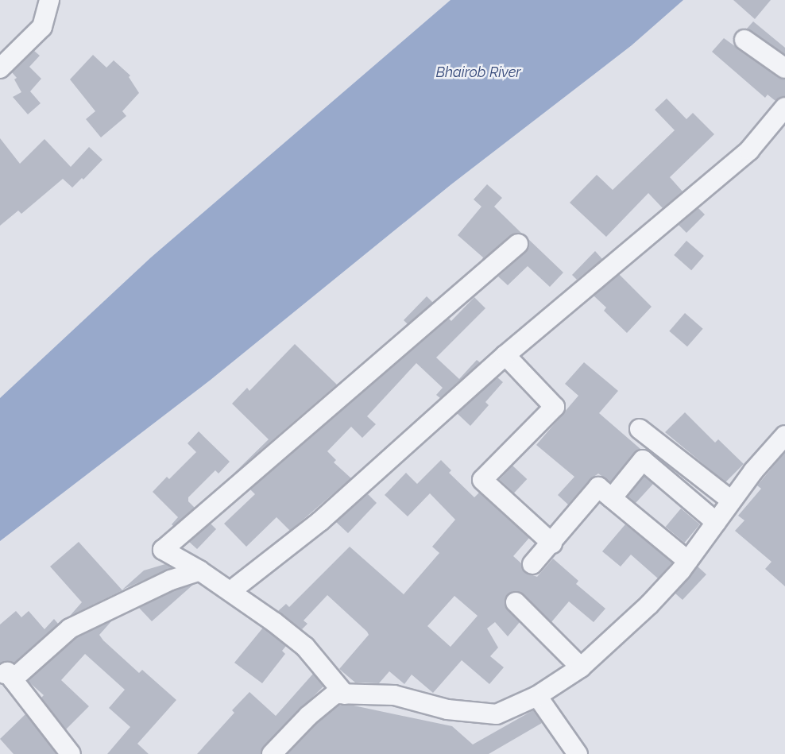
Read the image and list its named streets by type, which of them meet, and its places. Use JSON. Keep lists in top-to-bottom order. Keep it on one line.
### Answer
{"water":["Bhairob River"]}
